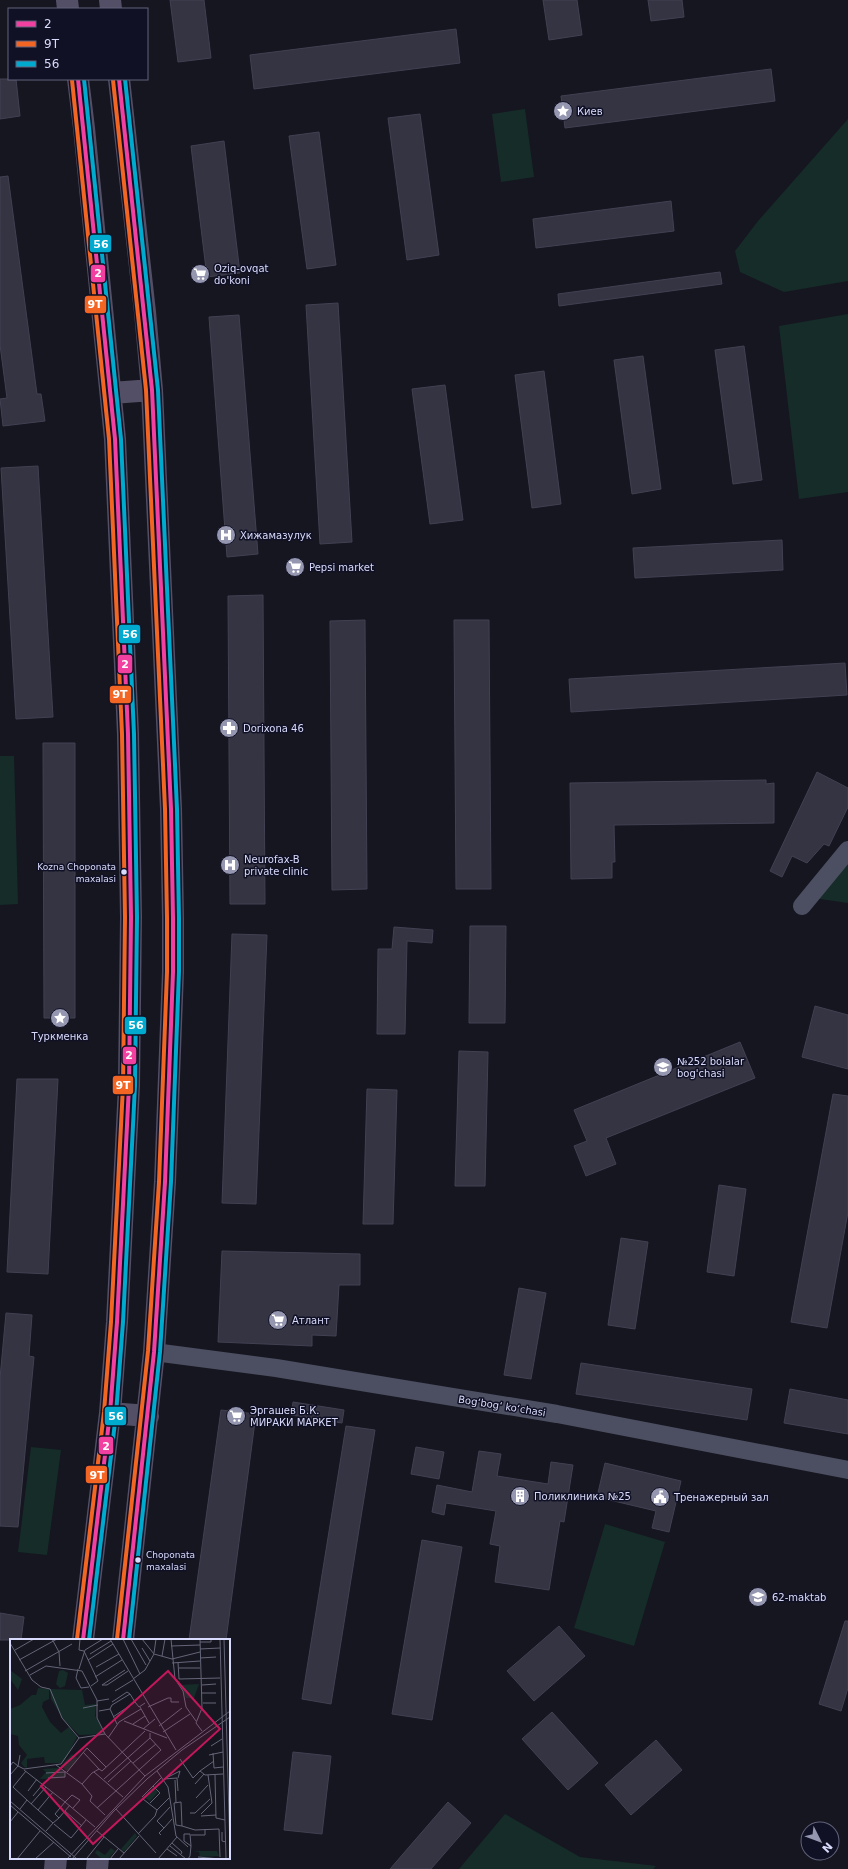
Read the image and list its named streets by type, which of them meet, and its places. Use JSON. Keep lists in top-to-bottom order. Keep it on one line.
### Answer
{"streets":{"street":["Bogʻbogʻ koʻchasi"]},"places":{"place":["Киев","Туркменка"],"supermarket":["Oziq-ovqat do'koni","Pepsi market","Атлант","Эргашев Б.К. МИРАКИ МАРКЕТ"],"hospital":["Хижамазулук","Neurofax-B private clinic"],"pharmacy":["Dorixona 46"],"other":["Kozna Choponata maxalasi","Choponata maxalasi"],"school or university":["№252 bolalar bog'chasi","62-maktab"],"building":["Поликлиника №25"],"public building":["Тренажерный зал"]},"lines":["transit line 2","transit line 9Т","transit line 56"],"legend":["2","9Т","56"],"north":"bottom right"}
